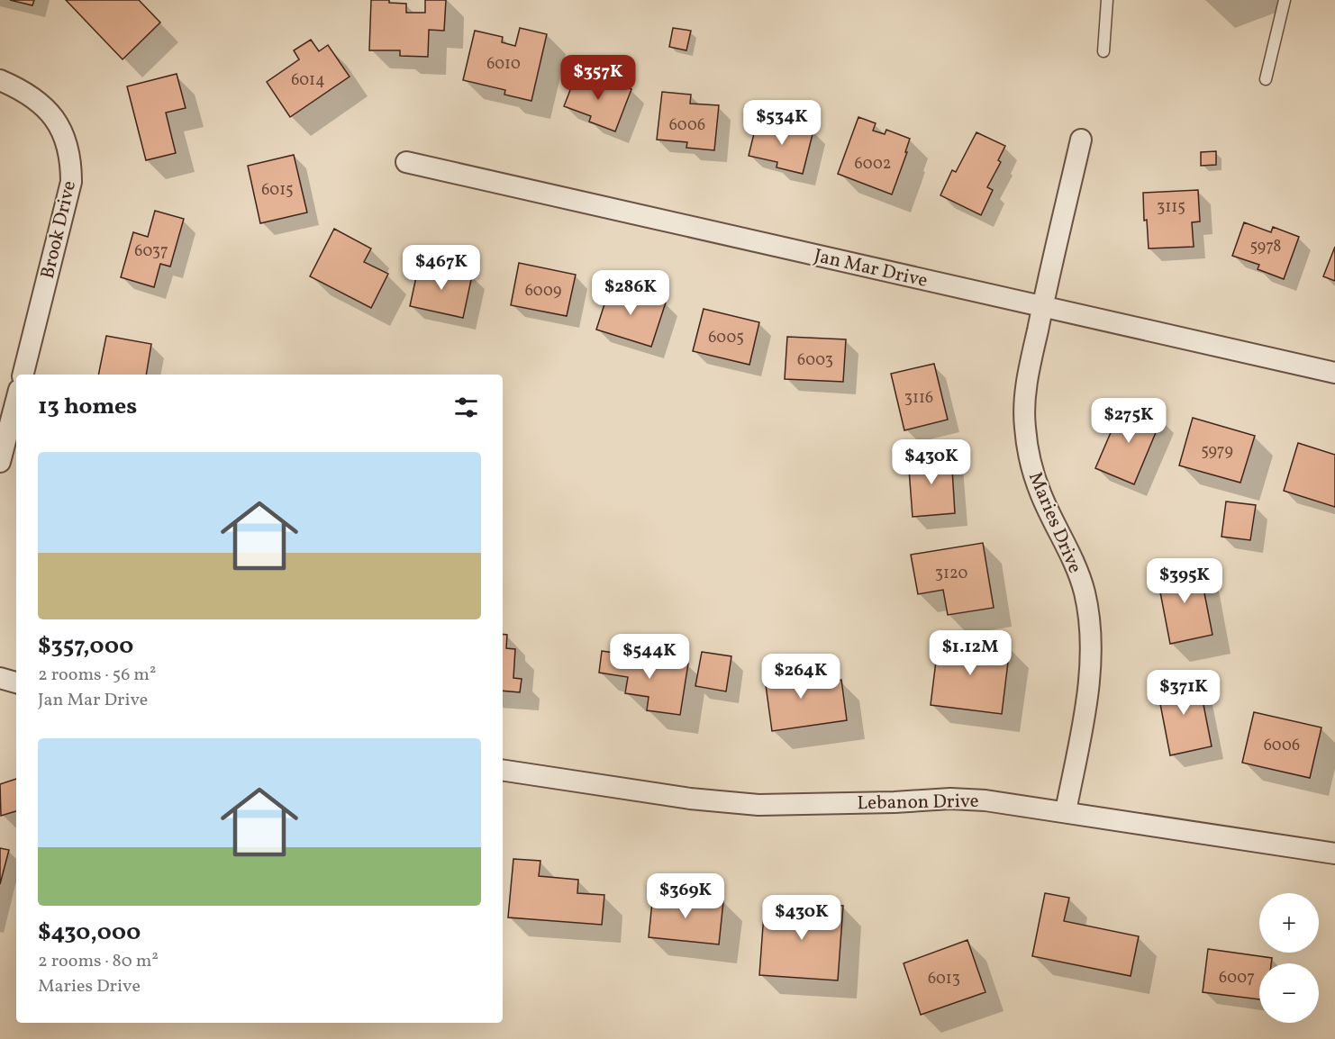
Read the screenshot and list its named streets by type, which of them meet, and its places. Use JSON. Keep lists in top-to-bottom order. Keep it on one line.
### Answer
{"streets":{"street":["Brook Drive","Jan Mar Drive","Maries Drive","Lebanon Drive"]},"crossings":[["Jan Mar Drive","Maries Drive"],["Maries Drive","Lebanon Drive"]],"house_numbers":["6010","6014","6006","6002","6015","3115","5978","6037","6009","6005","6003","3116","5979","3120","6006","6007","6013"],"page":{"price":["$357K","$534K","$467K","$286K","$275K","$430K","$395K","$1.12M","$544K","$264K","$371K","$369K","$430K"],"heading":"13 homes","list":[{"name":"$357,000","note":"2 rooms · 56 m² · Jan Mar Drive"},{"name":"$430,000","note":"2 rooms · 80 m² · Maries Drive"}],"map_buttons":["+","−"]}}
